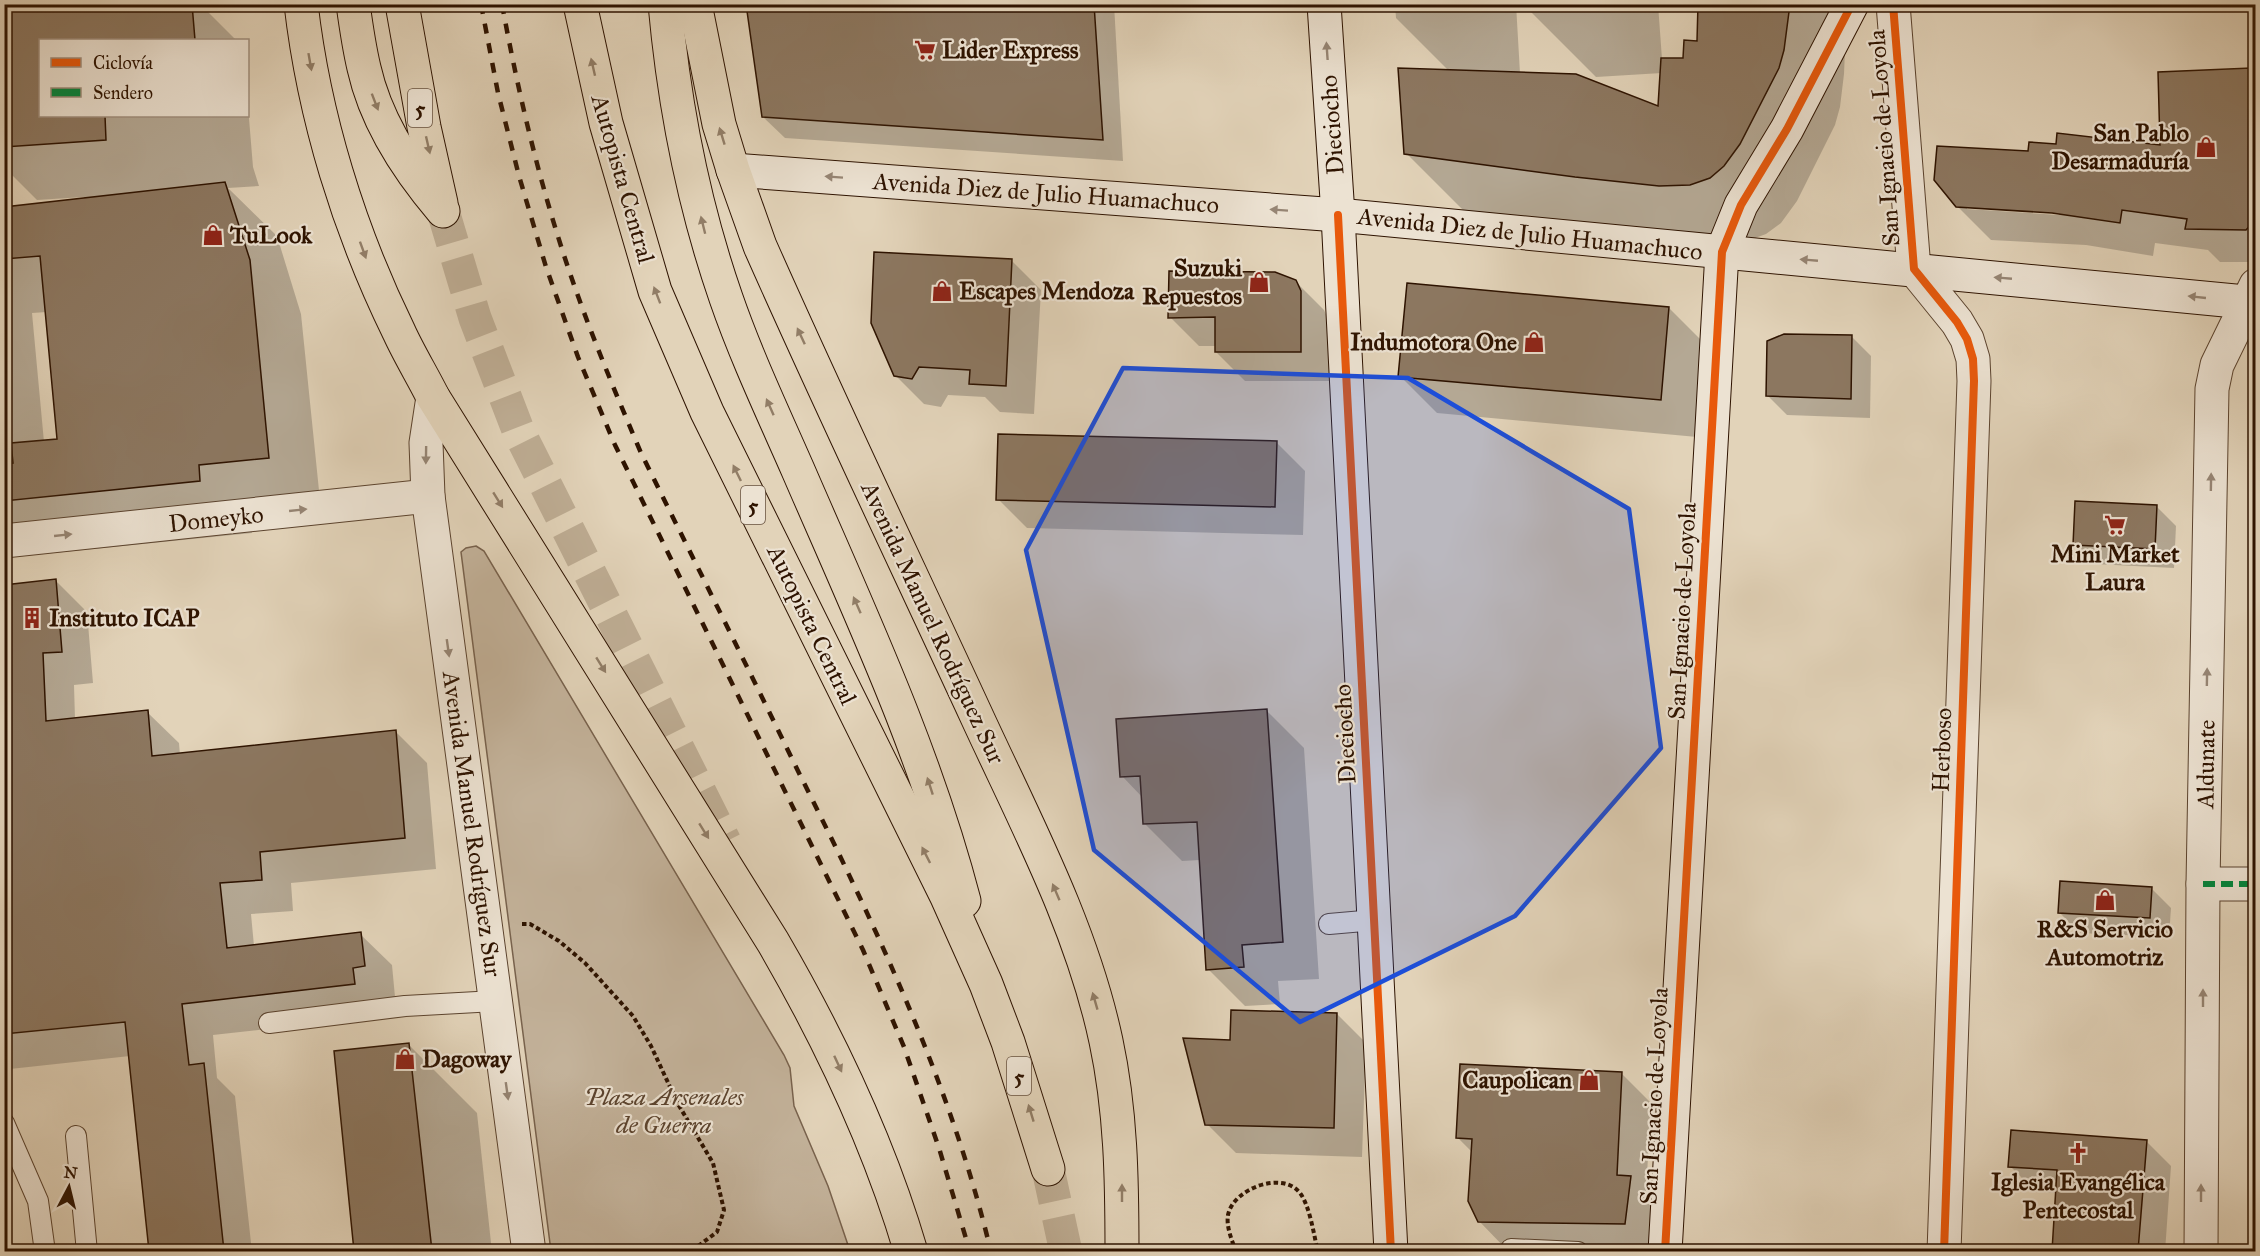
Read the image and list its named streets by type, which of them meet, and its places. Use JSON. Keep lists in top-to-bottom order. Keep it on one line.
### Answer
{"streets":{"main road":["5","Autopista Central","Avenida Manuel Rodríguez Sur"],"street":["Dieciocho","San Ignacio de Loyola","Avenida Diez de Julio Huamachuco","Domeyko","Herboso","Aldunate"]},"crossings":[["Dieciocho","Avenida Diez de Julio Huamachuco"],["San Ignacio de Loyola","Avenida Diez de Julio Huamachuco"],["San Ignacio de Loyola","Herboso"],["Avenida Diez de Julio Huamachuco","Avenida Manuel Rodríguez Sur"],["Avenida Diez de Julio Huamachuco","Herboso"],["Avenida Diez de Julio Huamachuco","Aldunate"],["Domeyko","Avenida Manuel Rodríguez Sur"]],"one_way":["Avenida Diez de Julio Huamachuco","Domeyko","Aldunate"],"parks":["Plaza Arsenales de Guerra"],"places":{"supermarket":["Lider Express","Mini Market Laura"],"shop":["San Pablo Desarmaduría","TuLook","Suzuki Repuestos","Escapes Mendoza","Indumotora One","R&S Servicio Automotriz","Dagoway","Caupolican"],"building":["Instituto ICAP"],"church":["Iglesia Evangélica Pentecostal"]},"legend":["Ciclovía","Sendero"],"north":"top"}
